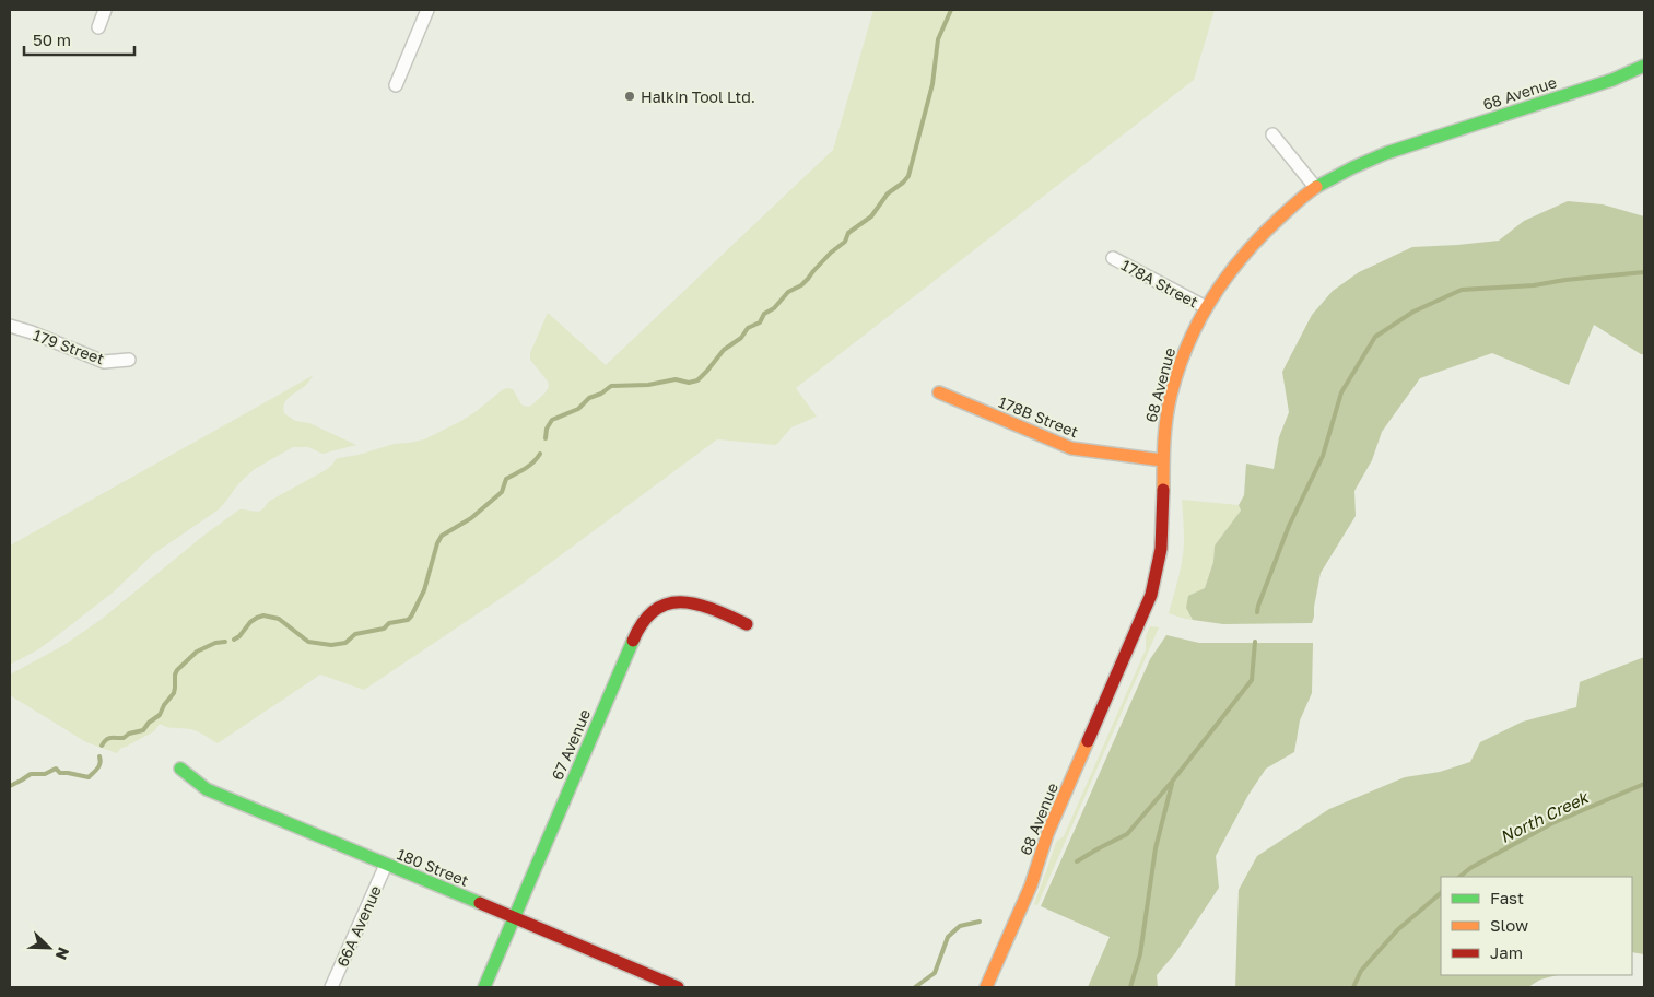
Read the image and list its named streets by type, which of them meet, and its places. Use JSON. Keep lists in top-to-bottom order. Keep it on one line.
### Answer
{"streets":{"street":["68 Avenue","178A Street","179 Street","178B Street","67 Avenue","180 Street","66A Avenue"]},"crossings":[["68 Avenue","178A Street"],["68 Avenue","178B Street"],["67 Avenue","180 Street"],["180 Street","66A Avenue"]],"water":["North Creek"],"places":["Halkin Tool Ltd."],"legend":["Fast","Slow","Jam"],"scale_bar":"50 m","north":"bottom right"}
